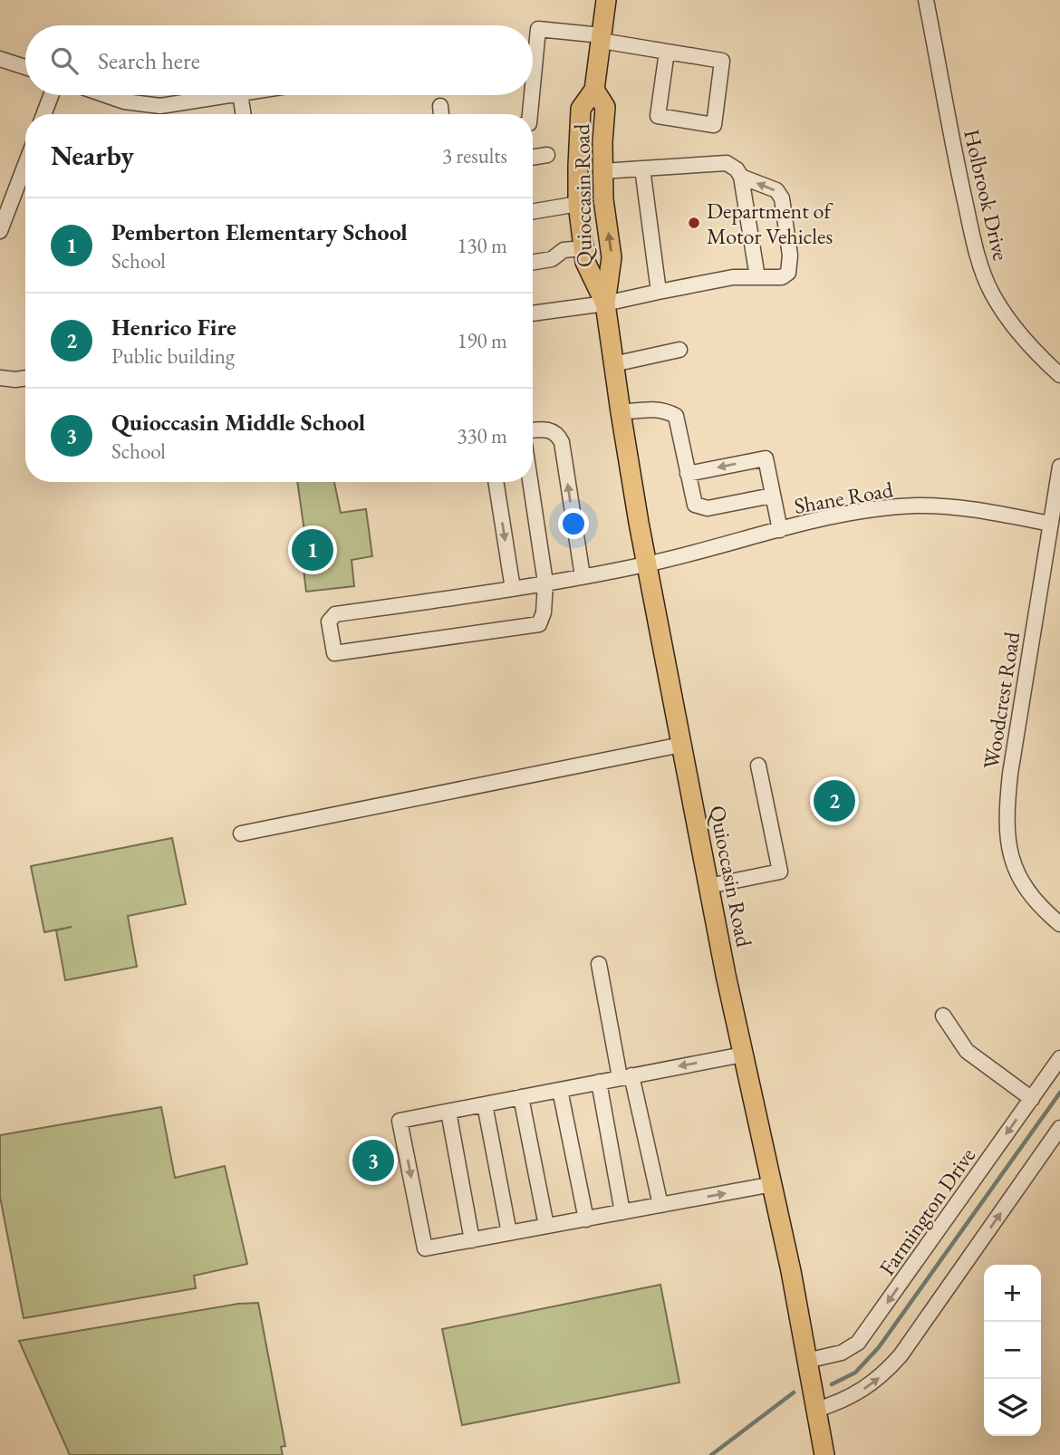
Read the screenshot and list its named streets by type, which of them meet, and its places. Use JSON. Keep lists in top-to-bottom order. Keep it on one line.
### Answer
{"streets":{"main road":["Quioccasin Road"],"street":["Holbrook Drive","Shane Road","Woodcrest Road","Farmington Drive"]},"crossings":[["Quioccasin Road","Shane Road"],["Quioccasin Road","Farmington Drive"],["Shane Road","Woodcrest Road"]],"places":["Department of Motor Vehicles"],"page":{"search":"Search here","heading":["Nearby","3 results"],"list":[{"mark":"1","name":"Pemberton Elementary School","note":"School","value":"130 m"},{"mark":"2","name":"Henrico Fire","note":"Public building","value":"190 m"},{"mark":"3","name":"Quioccasin Middle School","note":"School","value":"330 m"}],"pins":["1","2","3"],"map_buttons":["+","−"]}}
